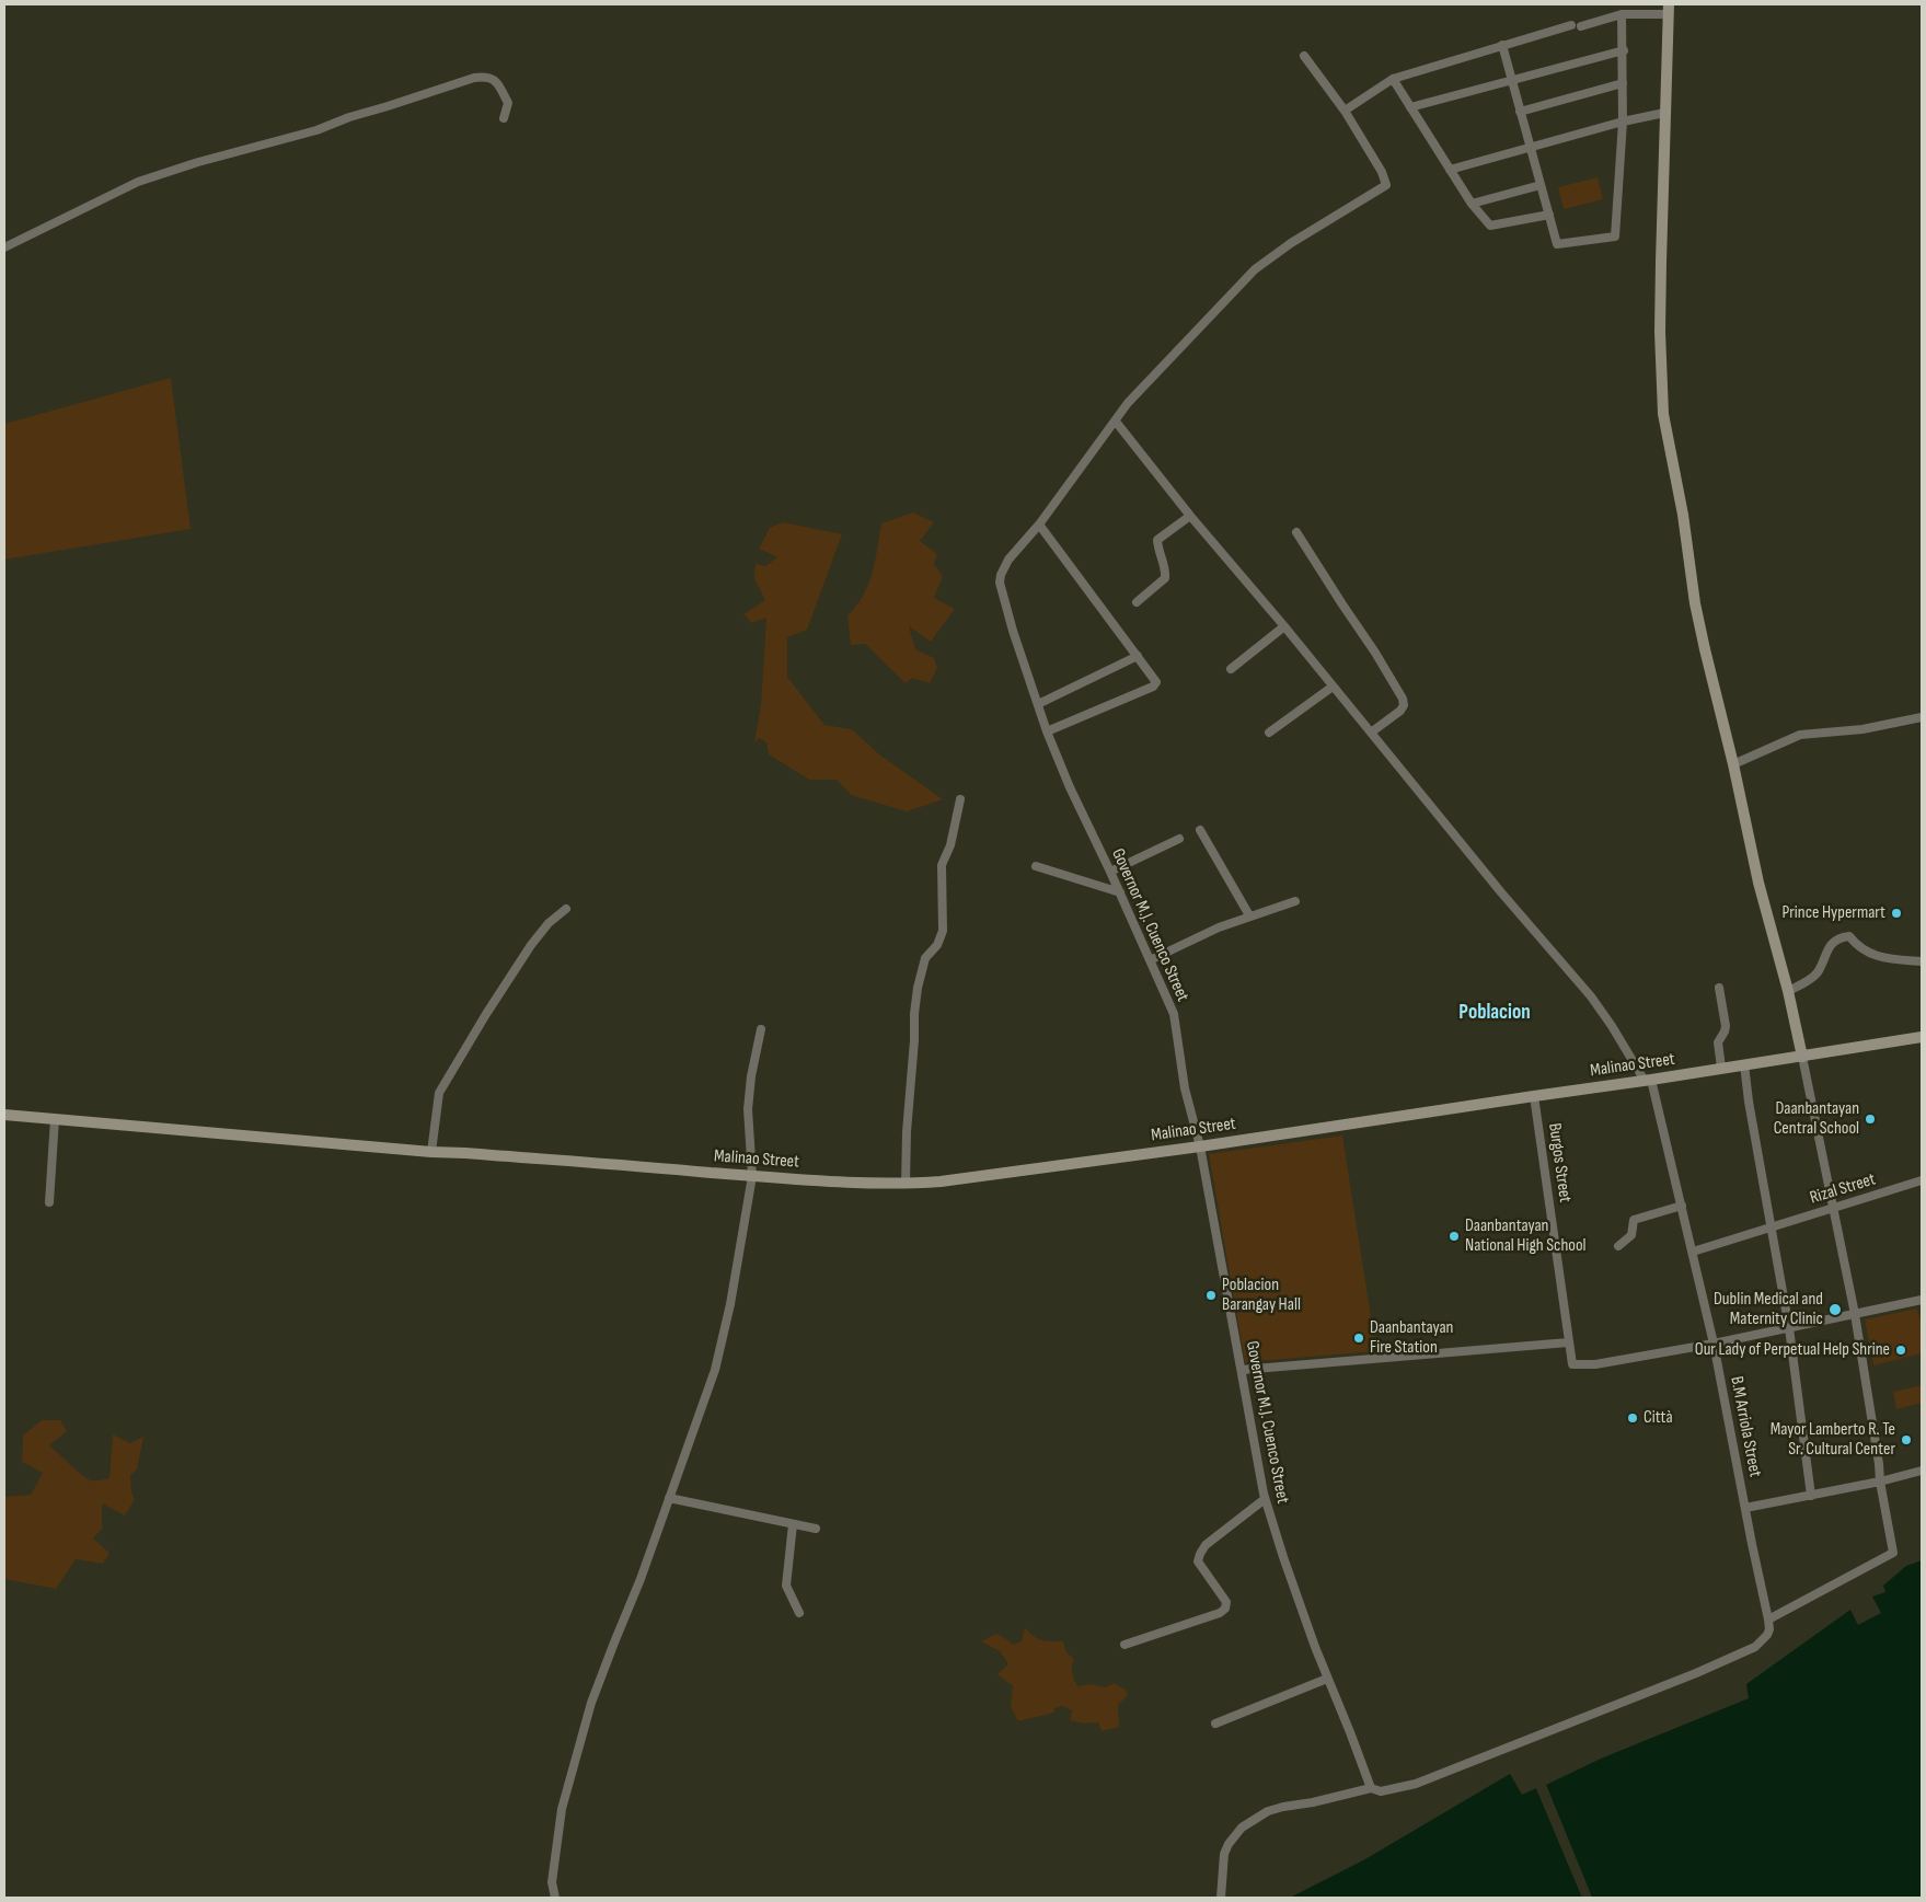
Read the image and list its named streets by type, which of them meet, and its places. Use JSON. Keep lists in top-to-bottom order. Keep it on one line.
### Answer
{"streets":{"main road":["Malinao Street"],"street":["Governor M.J. Cuenco Street","Burgos Street","Rizal Street","B.M Arriola Street"]},"crossings":[["Governor M.J. Cuenco Street","Malinao Street"],["Malinao Street","Burgos Street"],["Malinao Street","B.M Arriola Street"],["Burgos Street","B.M Arriola Street"],["Rizal Street","B.M Arriola Street"]],"districts":["Poblacion"],"places":["Prince Hypermart","Daanbantayan Central School","Daanbantayan National High School","Poblacion Barangay Hall","Dublin Medical and Maternity Clinic","Daanbantayan Fire Station","Our Lady of Perpetual Help Shrine","Città","Mayor Lamberto R. Te Sr. Cultural Center"]}
